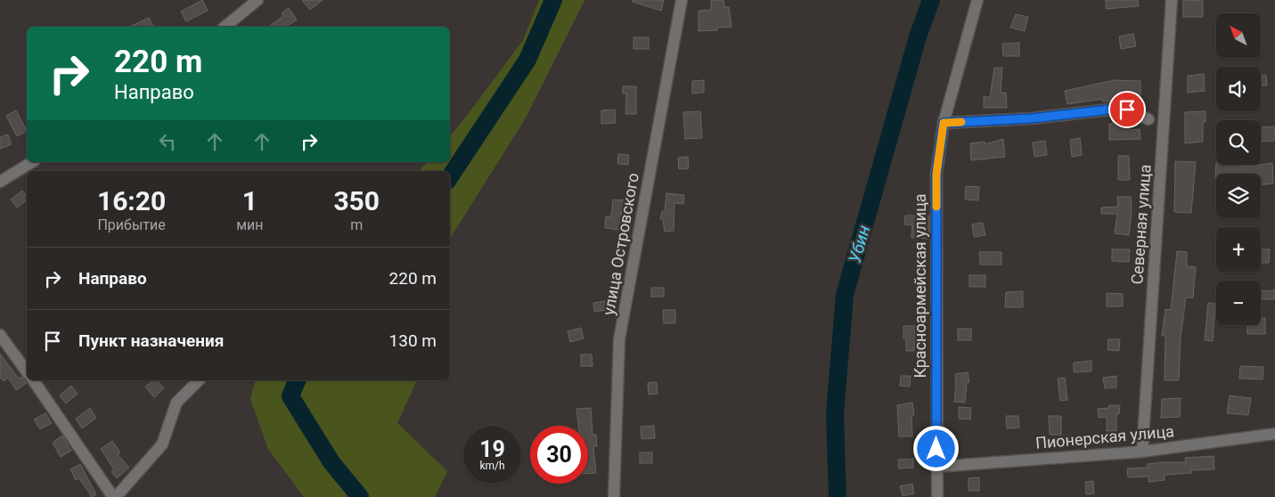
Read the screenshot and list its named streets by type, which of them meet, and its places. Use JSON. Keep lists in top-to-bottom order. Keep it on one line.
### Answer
{"streets":{"street":["Северная улица","улица Островского","Красноармейская улица","Пионерская улица"]},"crossings":[["Северная улица","Пионерская улица"],["Красноармейская улица","Пионерская улица"]],"water":["Убин"],"north":"top left","page":{"map_buttons":["+","−"],"turn":["220 m","Направо"],"eta":["16:20","Прибытие","1","мин","350","m"],"list":[{"name":"Направо","value":"220 m"},{"name":"Пункт назначения","value":"130 m"}],"speed":"19 km/h","limit":"30"}}
